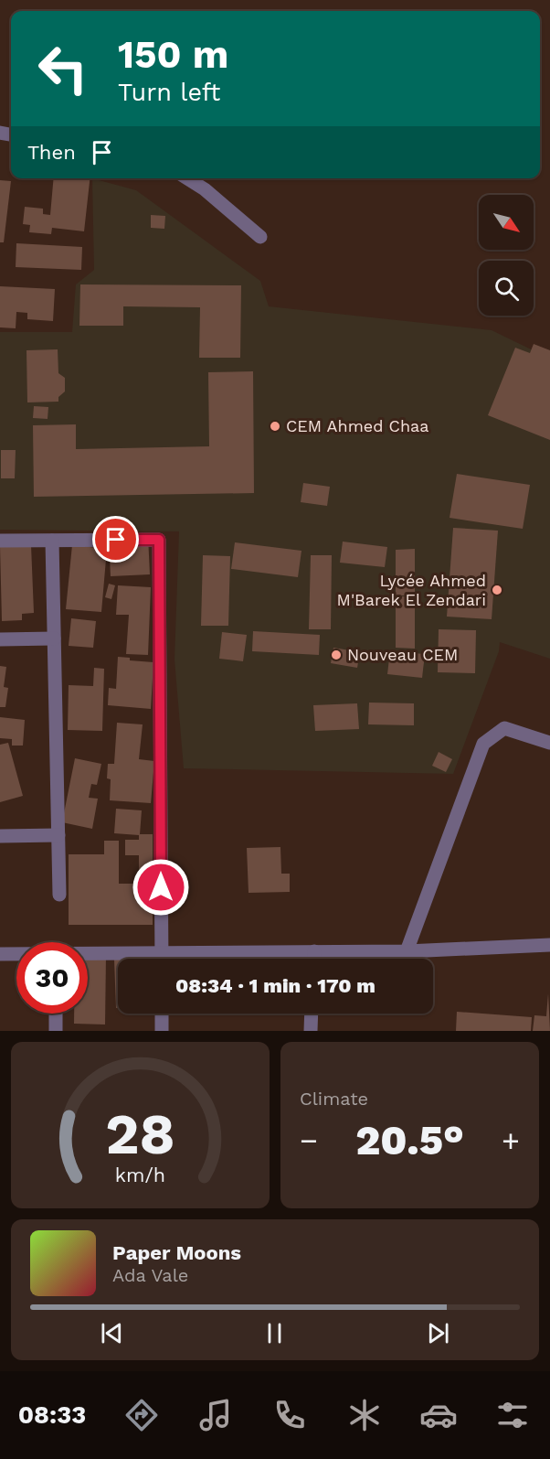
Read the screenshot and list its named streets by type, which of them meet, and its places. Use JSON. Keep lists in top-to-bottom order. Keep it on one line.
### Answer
{"places":["CEM Ahmed Chaa","Lycée Ahmed M'Barek El Zendari","Nouveau CEM"],"north":"bottom right","page":{"turn":["150 m","Turn left"],"then":"Then","limit":"30","trip":"08:34 · 1 min · 170 m","tile":"Climate","heat":["−","20.5°","+"],"song":["Paper Moons","Ada Vale"],"tabs":"08:33","gauge":["28","km/h"]}}
